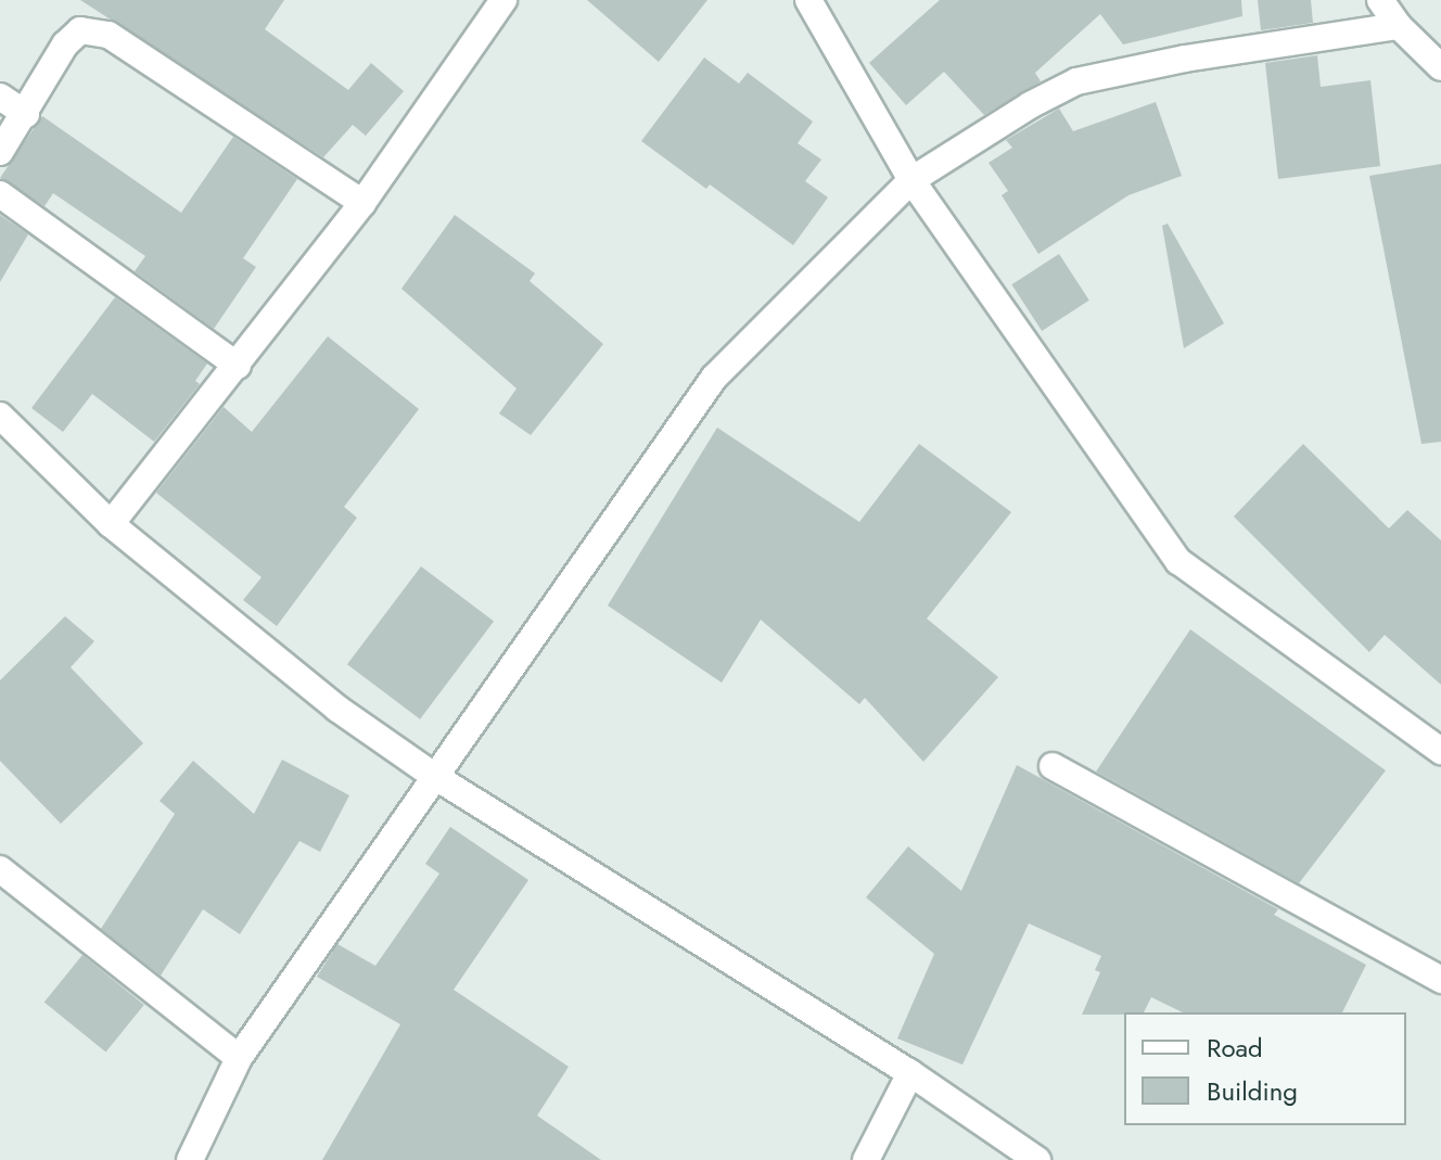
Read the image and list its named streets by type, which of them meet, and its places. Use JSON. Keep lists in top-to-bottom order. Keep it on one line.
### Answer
{"legend":["Road","Building"]}
